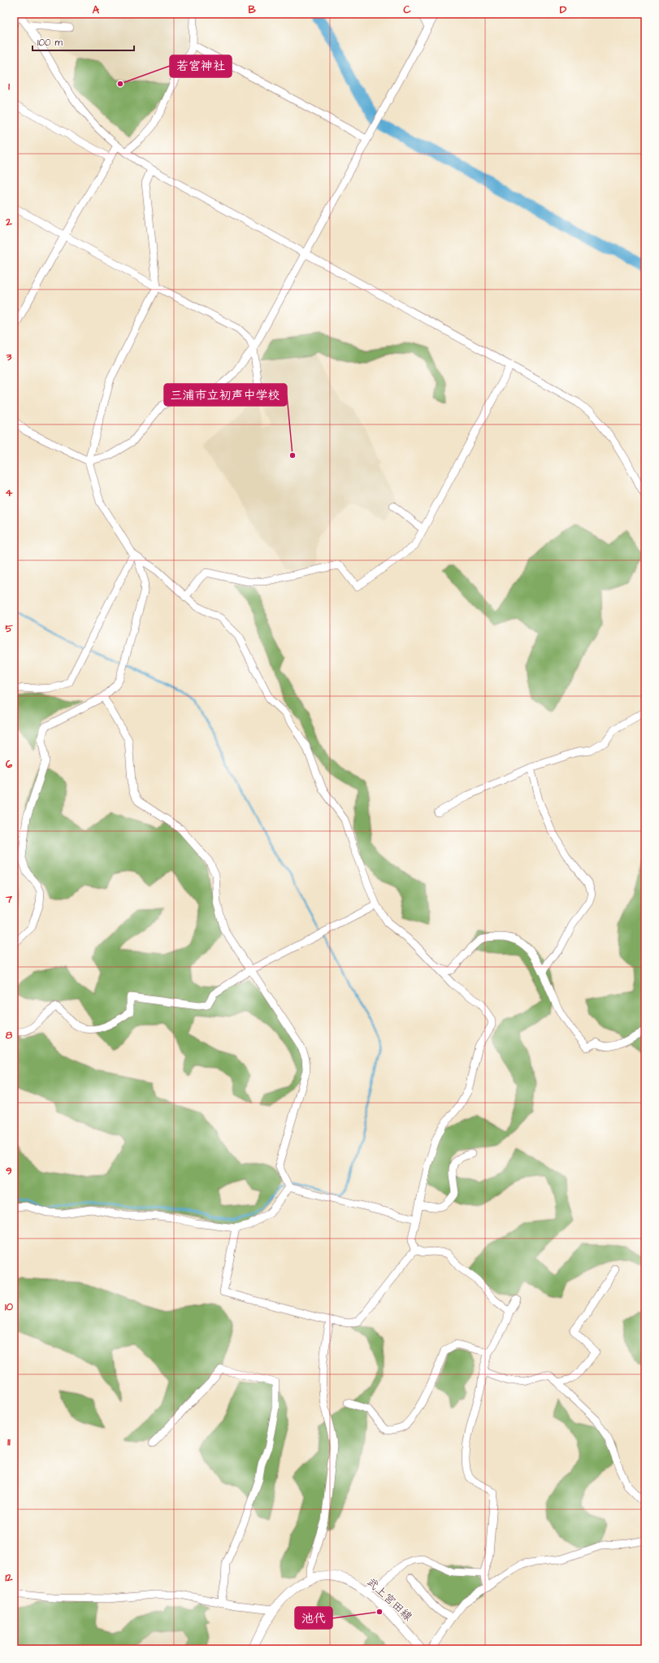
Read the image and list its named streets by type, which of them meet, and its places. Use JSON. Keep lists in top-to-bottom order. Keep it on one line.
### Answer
{"streets":{"main road":["武上宮田線"]},"places":["若宮神社","三浦市立初声中学校","池代"],"scale_bar":"100 m","grid":{"columns":["A","B","C","D"],"rows":["1","2","3","4","5","6","7","8","9","10","11","12"]}}
